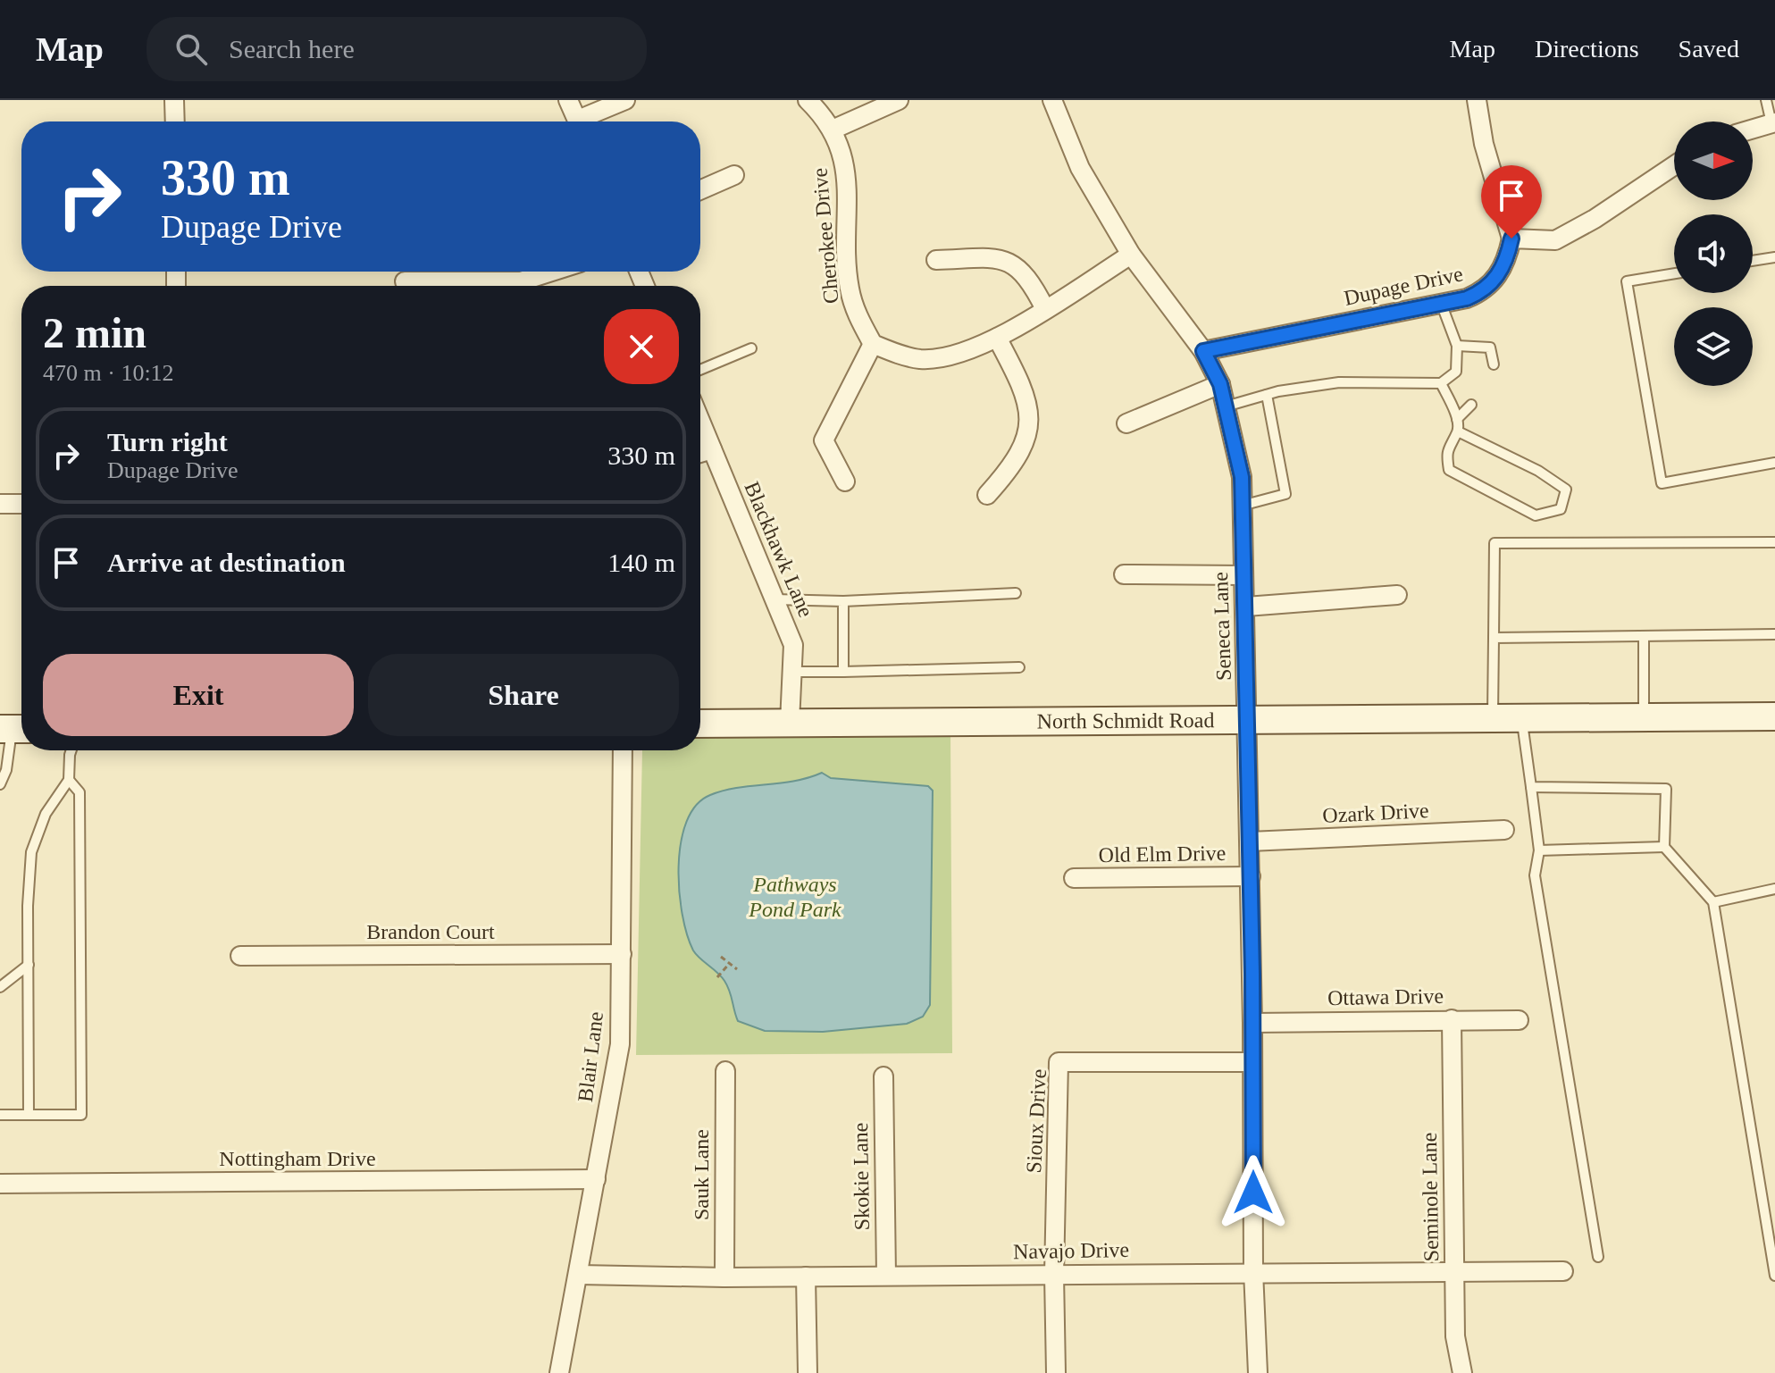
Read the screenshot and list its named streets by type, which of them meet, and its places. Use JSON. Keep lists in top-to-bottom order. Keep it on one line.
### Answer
{"streets":{"street":["Cherokee Drive","Dupage Drive","Blackhawk Lane","Seneca Lane","North Schmidt Road","Ozark Drive","Old Elm Drive","Brandon Court","Ottawa Drive","Blair Lane","Sioux Drive","Nottingham Drive","Sauk Lane","Skokie Lane","Seminole Lane","Navajo Drive"]},"crossings":[["Dupage Drive","Seneca Lane"],["Blackhawk Lane","North Schmidt Road"],["Seneca Lane","North Schmidt Road"],["Seneca Lane","Ozark Drive"],["Seneca Lane","Old Elm Drive"],["Seneca Lane","Ottawa Drive"],["Seneca Lane","Sioux Drive"],["Seneca Lane","Navajo Drive"],["Brandon Court","Blair Lane"],["Ottawa Drive","Seminole Lane"],["Blair Lane","Nottingham Drive"],["Blair Lane","Navajo Drive"],["Sioux Drive","Navajo Drive"],["Sauk Lane","Navajo Drive"],["Skokie Lane","Navajo Drive"],["Seminole Lane","Navajo Drive"]],"parks":["Pathways Pond Park"],"north":"right","page":{"header":"Map","search":"Search here","nav":["Map","Directions","Saved"],"turn":["330 m","Dupage Drive"],"heading":["2 min","470 m · 10:12"],"list":[{"name":"Turn right","note":"Dupage Drive","value":"330 m"},{"name":"Arrive at destination","value":"140 m"}],"buttons":["Exit","Share"]}}
